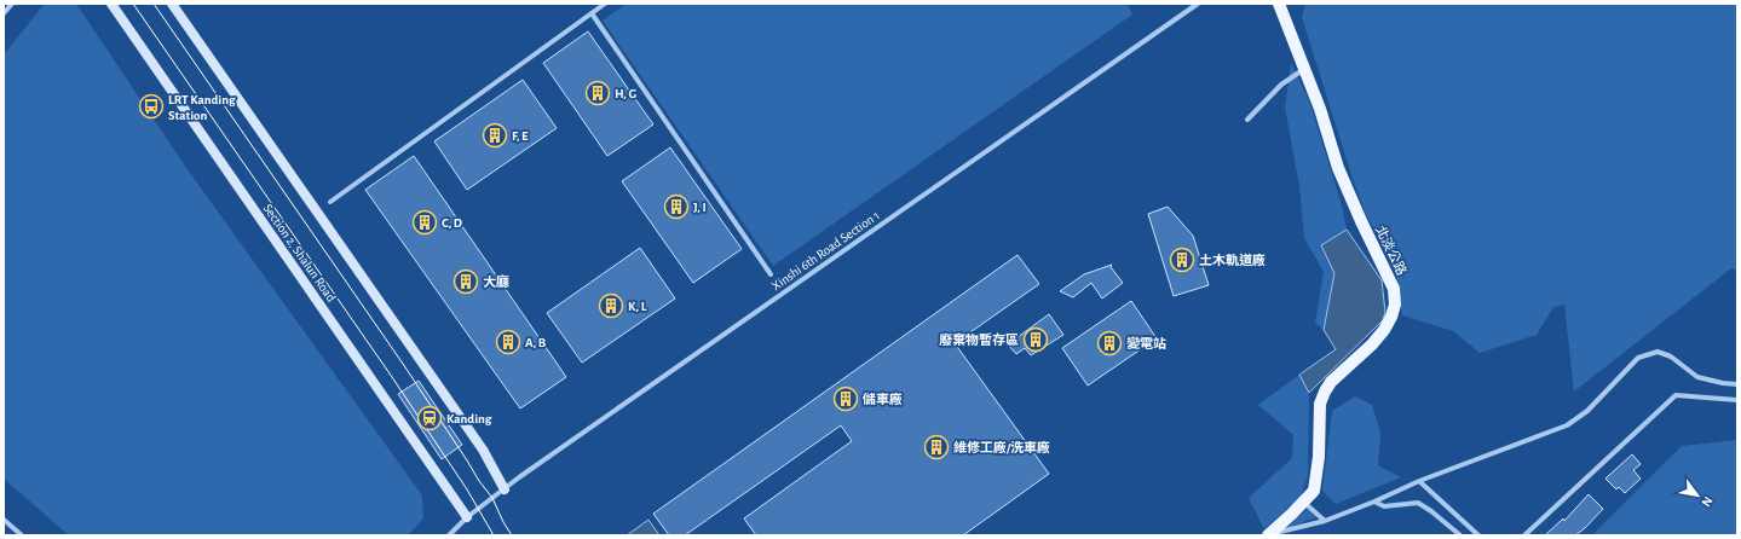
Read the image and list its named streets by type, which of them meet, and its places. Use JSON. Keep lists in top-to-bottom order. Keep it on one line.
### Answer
{"streets":{"main road":["北淡公路"],"street":["Xinshi 6th Road Section 1","Section 2, Shalun Road"]},"crossings":[["Xinshi 6th Road Section 1","Section 2, Shalun Road"]],"places":{"building":["H, G","F, E","J, I","C, D","土木軌道廠","大廳","K, L","廢棄物暫存區","A, B","變電站","儲車廠","維修工廠/洗車廠"],"bus stop":["LRT Kanding Station"],"station":["Kanding"]},"north":"bottom right"}
